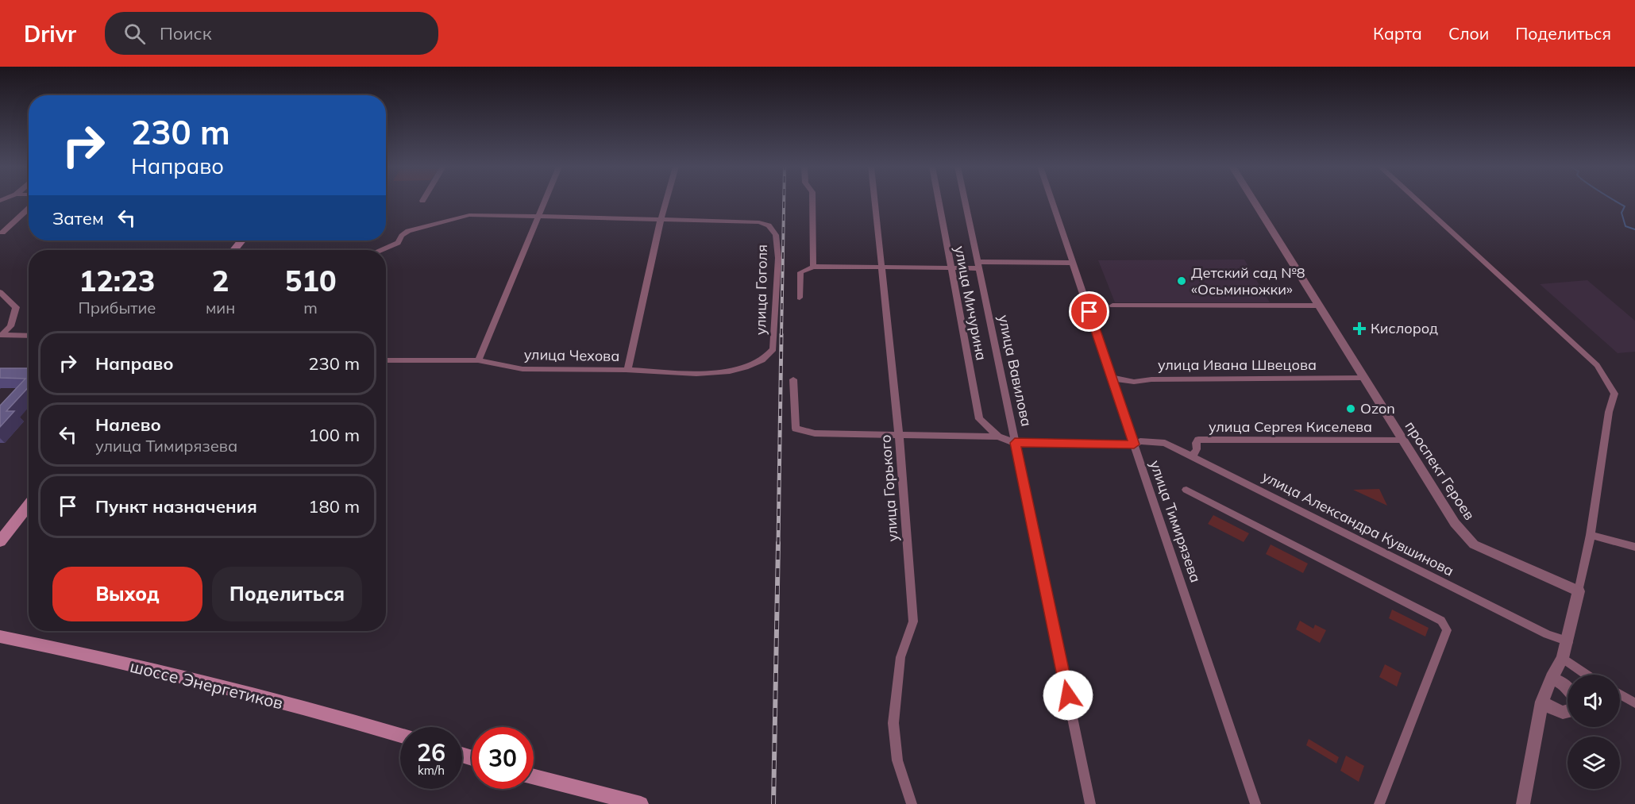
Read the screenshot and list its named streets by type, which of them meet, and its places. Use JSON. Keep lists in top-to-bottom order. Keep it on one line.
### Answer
{"streets":{"main road":["шоссе Энергетиков"],"street":["улица Гоголя","улица Мичурина","улица Чехова","улица Ивана Швецова","улица Вавилова","улица Сергея Киселева","проспект Героев","улица Горького","улица Тимирязева","улица Александра Кувшинова"]},"crossings":[["улица Гоголя","улица Чехова"],["улица Ивана Швецова","проспект Героев"],["улица Ивана Швецова","улица Тимирязева"],["улица Вавилова","улица Александра Кувшинова"],["улица Сергея Киселева","проспект Героев"],["улица Сергея Киселева","улица Александра Кувшинова"],["улица Тимирязева","улица Александра Кувшинова"]],"places":{"other":["Детский сад №8 «Осьминожки»","Ozon"],"health":["Кислород"]},"page":{"header":"Drivr","search":"Поиск","nav":["Карта","Слои","Поделиться"],"turn":["230 m","Направо"],"then":"Затем","eta":["12:23","Прибытие","2","мин","510","m"],"list":[{"name":"Направо","value":"230 m"},{"name":"Налево","note":"улица Тимирязева","value":"100 m"},{"name":"Пункт назначения","value":"180 m"}],"buttons":["Выход","Поделиться"],"speed":"26 km/h","limit":"30"}}
